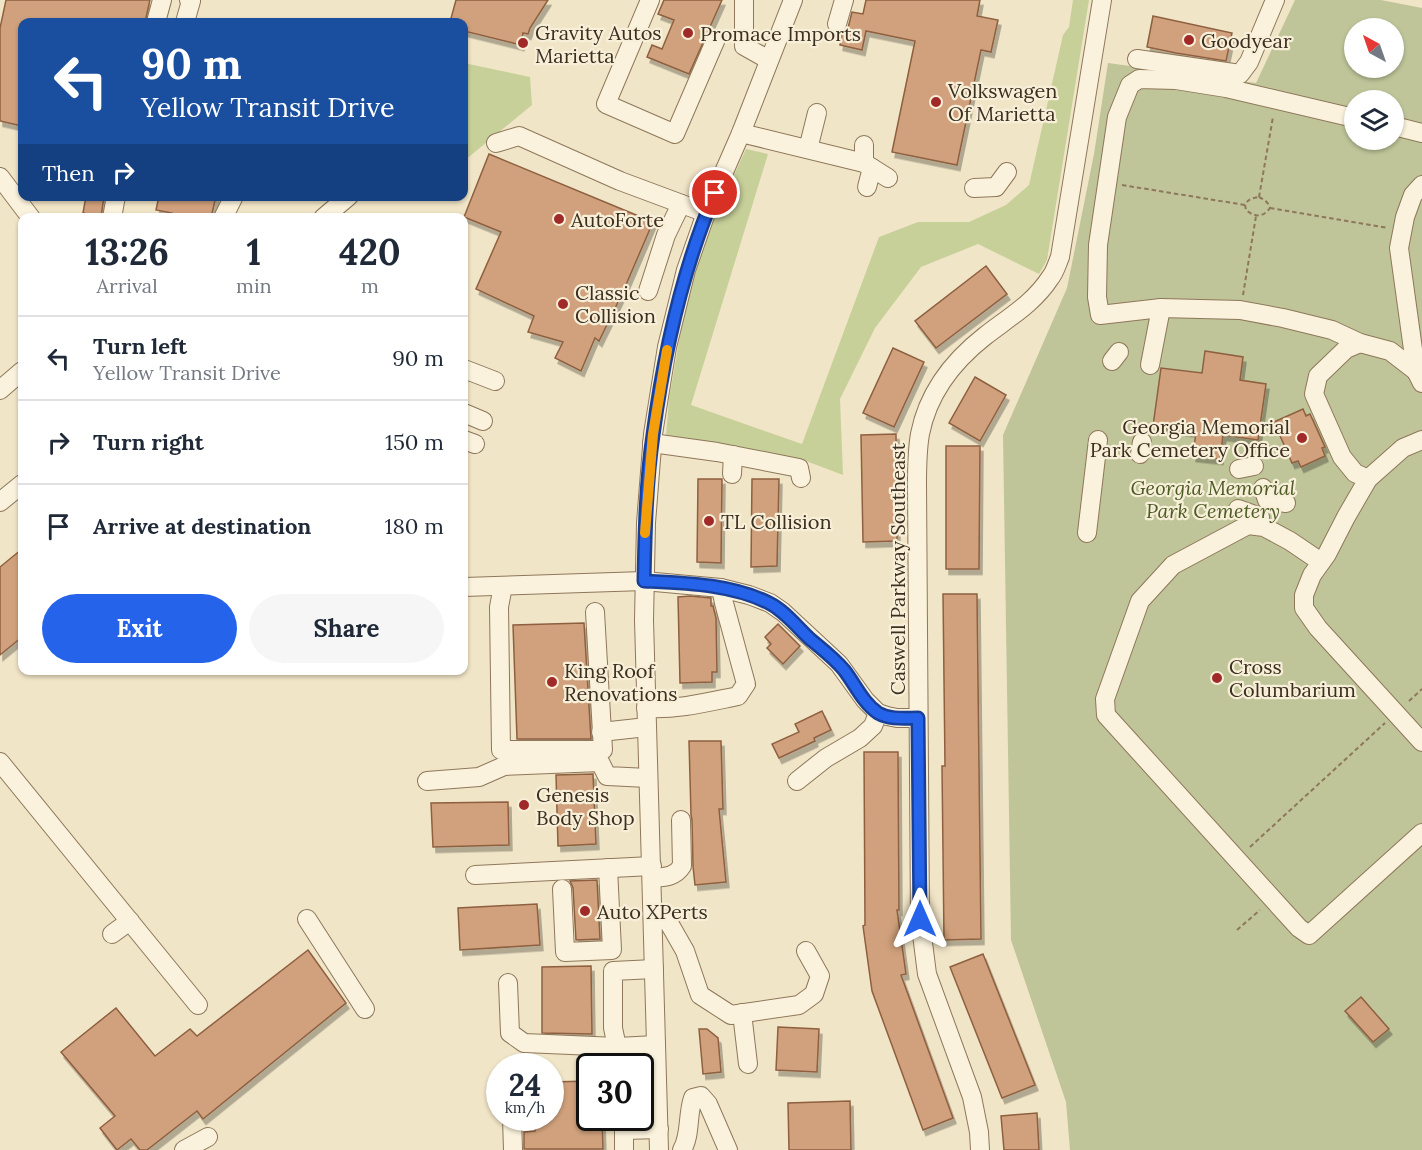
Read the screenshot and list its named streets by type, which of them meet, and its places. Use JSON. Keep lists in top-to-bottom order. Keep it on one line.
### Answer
{"streets":{"street":["Caswell Parkway Southeast"]},"parks":["Georgia Memorial Park Cemetery"],"places":["Promace Imports","Goodyear","Gravity Autos Marietta","Volkswagen Of Marietta","AutoForte","Classic Collision","Georgia Memorial Park Cemetery Office","TL Collision","Cross Columbarium","King Roof Renovations","Genesis Body Shop","Auto XPerts"],"north":"top left","page":{"turn":["90 m","Yellow Transit Drive"],"then":"Then","eta":["13:26","Arrival","1","min","420","m"],"list":[{"name":"Turn left","note":"Yellow Transit Drive","value":"90 m"},{"name":"Turn right","value":"150 m"},{"name":"Arrive at destination","value":"180 m"}],"buttons":["Exit","Share"],"speed":"24 km/h","limit":"30"}}
